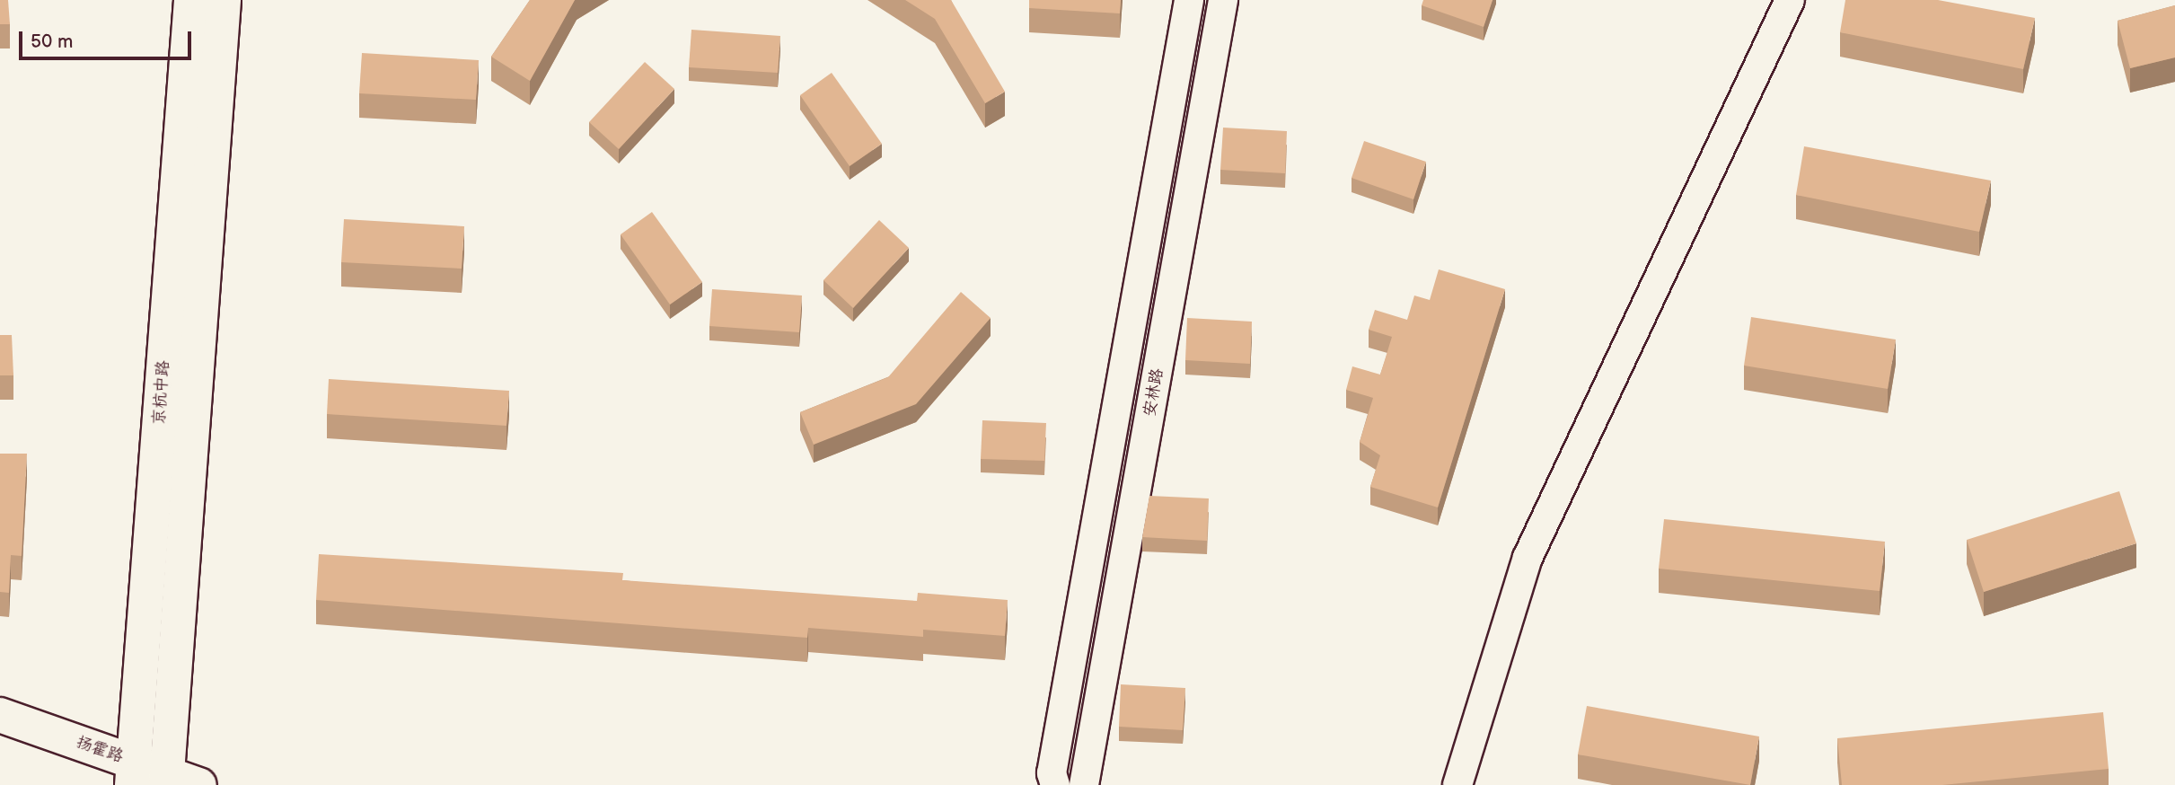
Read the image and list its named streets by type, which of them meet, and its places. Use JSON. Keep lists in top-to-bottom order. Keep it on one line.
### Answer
{"streets":{"main road":["京杭中路","扬霍路"],"street":["安林路"]},"crossings":[["京杭中路","扬霍路"]],"scale_bar":"50 m"}
